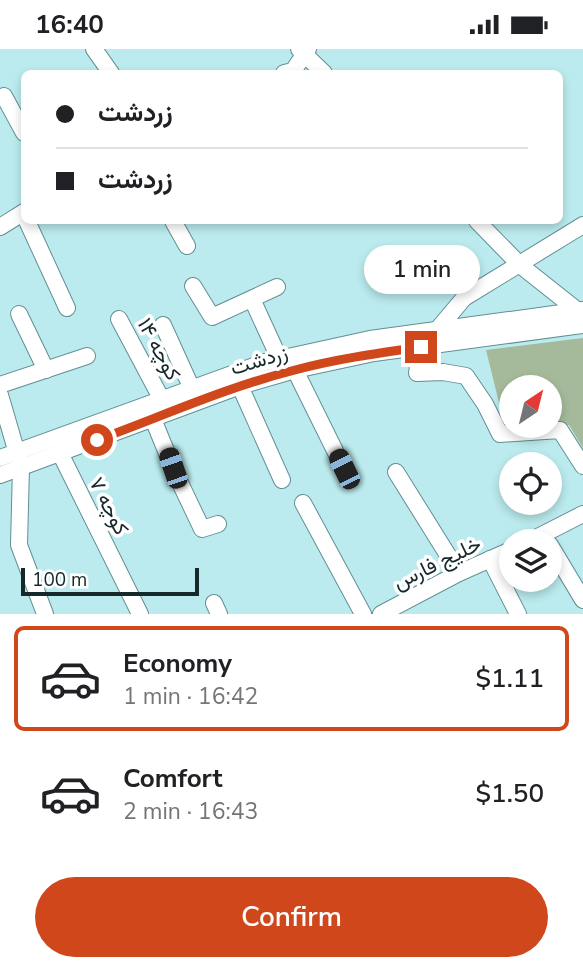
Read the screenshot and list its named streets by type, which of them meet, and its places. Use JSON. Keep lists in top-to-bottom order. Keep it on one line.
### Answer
{"streets":{"street":["کوچه ۱۴","زردشت","کوچه ۷","خلیج فارس"]},"crossings":[["کوچه ۱۴","زردشت"],["زردشت","کوچه ۷"]],"scale_bar":"100 m","north":"top right","page":{"status":"16:40","banner":["زردشت","زردشت"],"bubble":"1 min","scale":"100 m","list":[{"name":"Economy","note":"1 min · 16:42","value":"$1.11"},{"name":"Comfort","note":"2 min · 16:43","value":"$1.50"}],"buttons":"Confirm"}}
